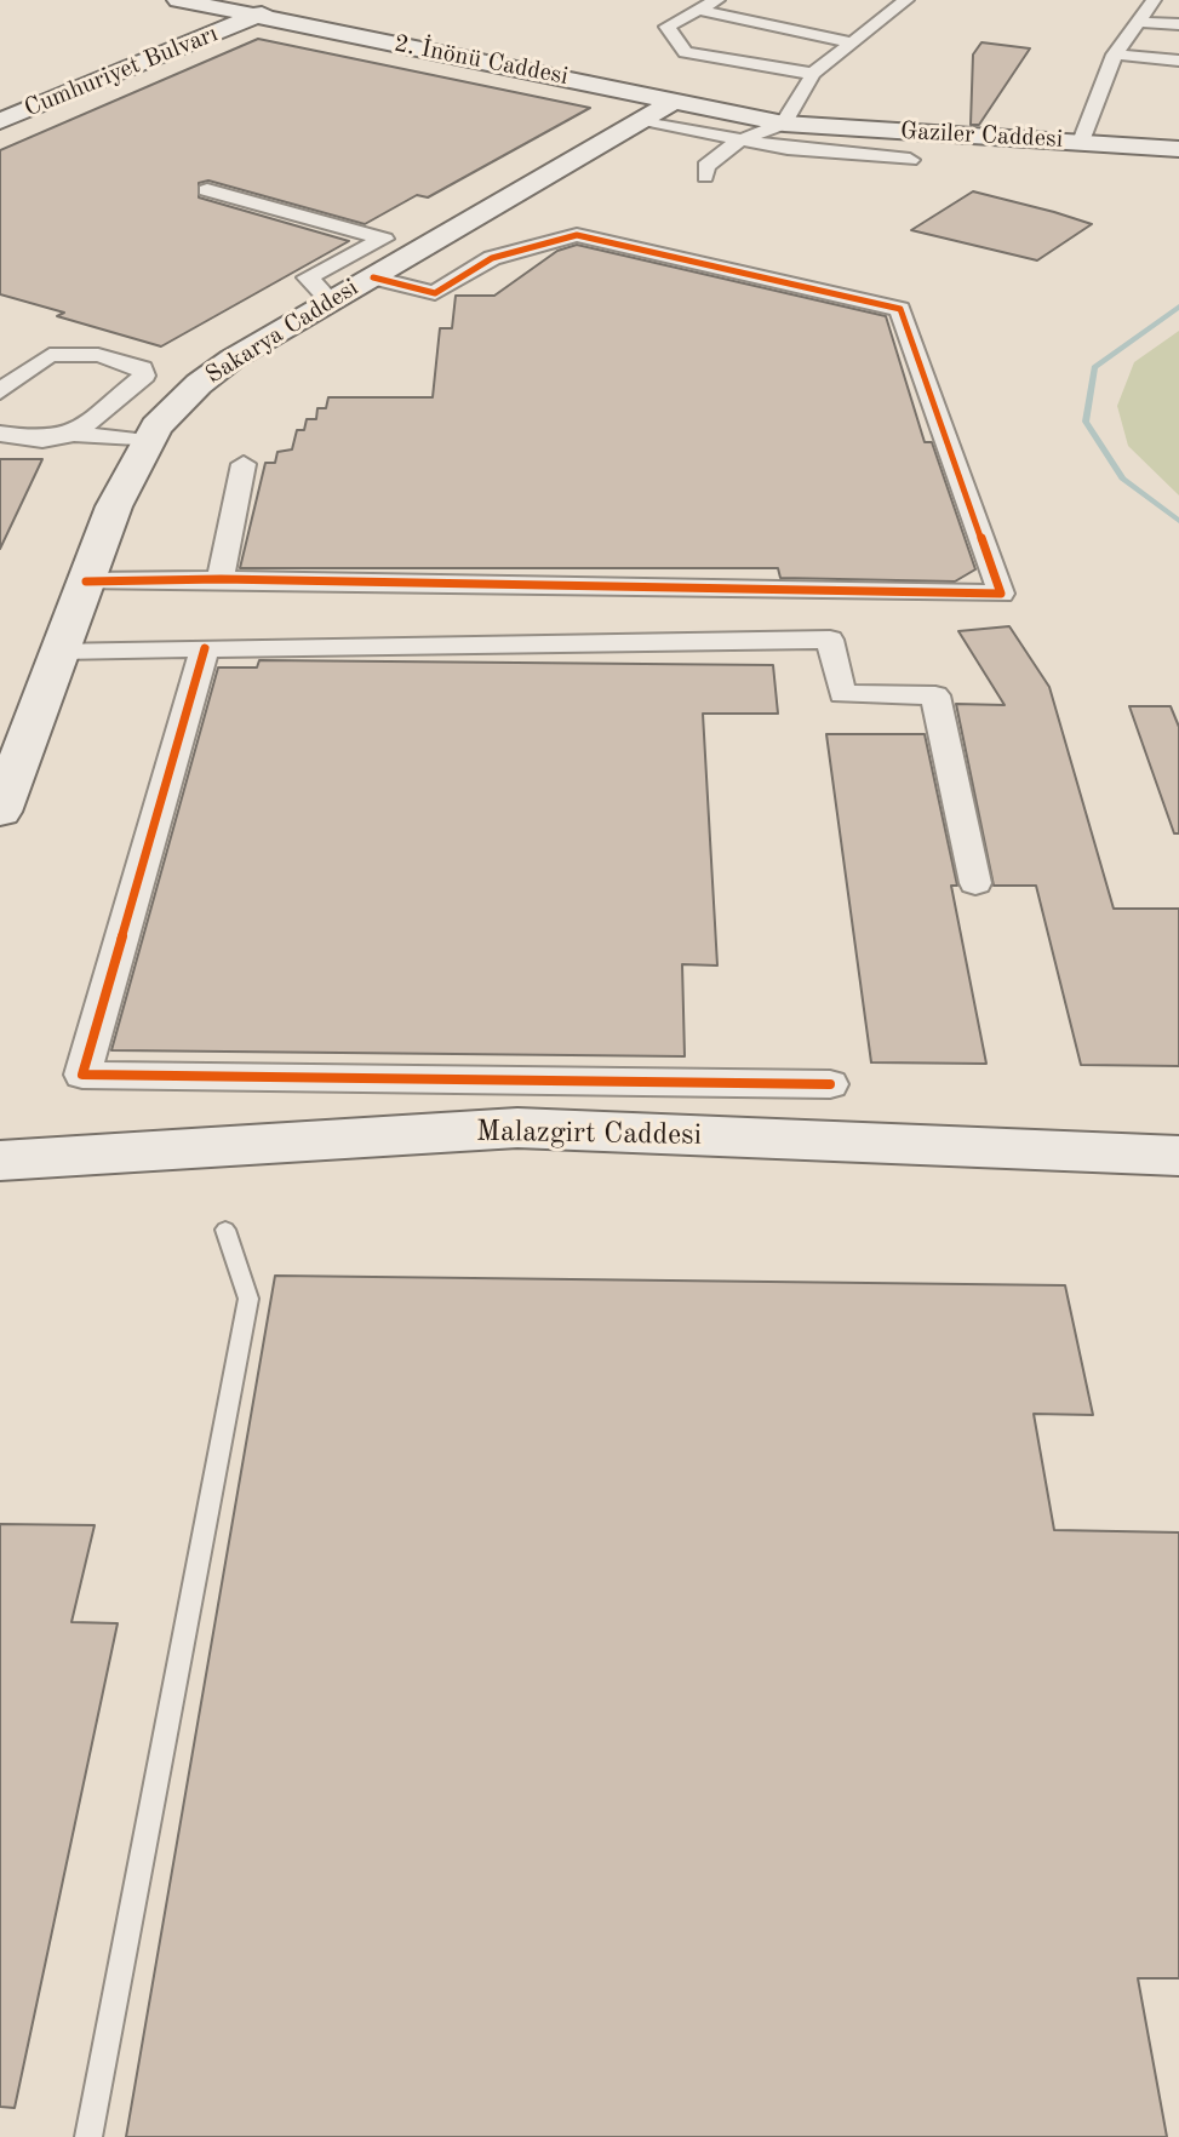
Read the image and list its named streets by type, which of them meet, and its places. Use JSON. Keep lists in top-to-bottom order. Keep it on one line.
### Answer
{"streets":{"street":["2. İnönü Caddesi","Cumhuriyet Bulvarı","Gaziler Caddesi","Sakarya Caddesi","Malazgirt Caddesi"]},"crossings":[["2. İnönü Caddesi","Cumhuriyet Bulvarı"],["2. İnönü Caddesi","Gaziler Caddesi"],["2. İnönü Caddesi","Sakarya Caddesi"]]}
